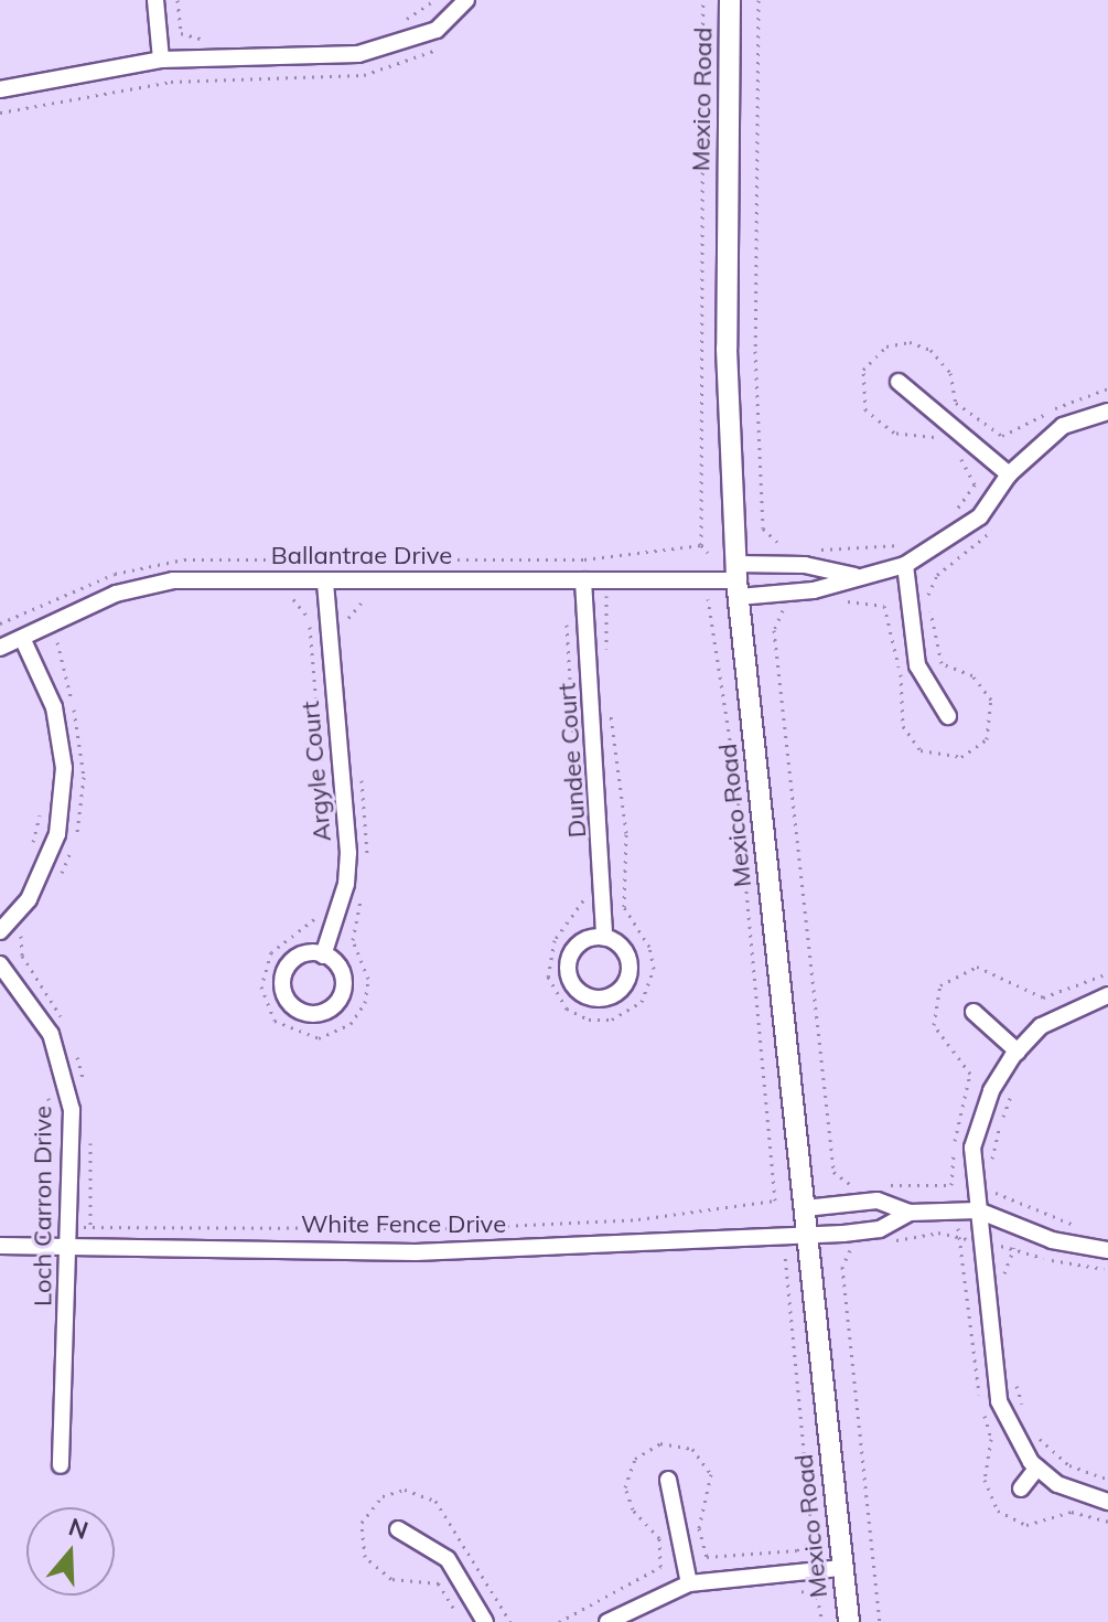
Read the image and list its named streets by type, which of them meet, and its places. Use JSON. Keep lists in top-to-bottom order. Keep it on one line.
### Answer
{"streets":{"street":["Mexico Road","Ballantrae Drive","Dundee Court","Argyle Court","Loch Carron Drive","White Fence Drive"]},"crossings":[["Mexico Road","Ballantrae Drive"],["Mexico Road","White Fence Drive"],["Ballantrae Drive","Dundee Court"],["Ballantrae Drive","Argyle Court"],["Loch Carron Drive","White Fence Drive"]],"north":"top"}
